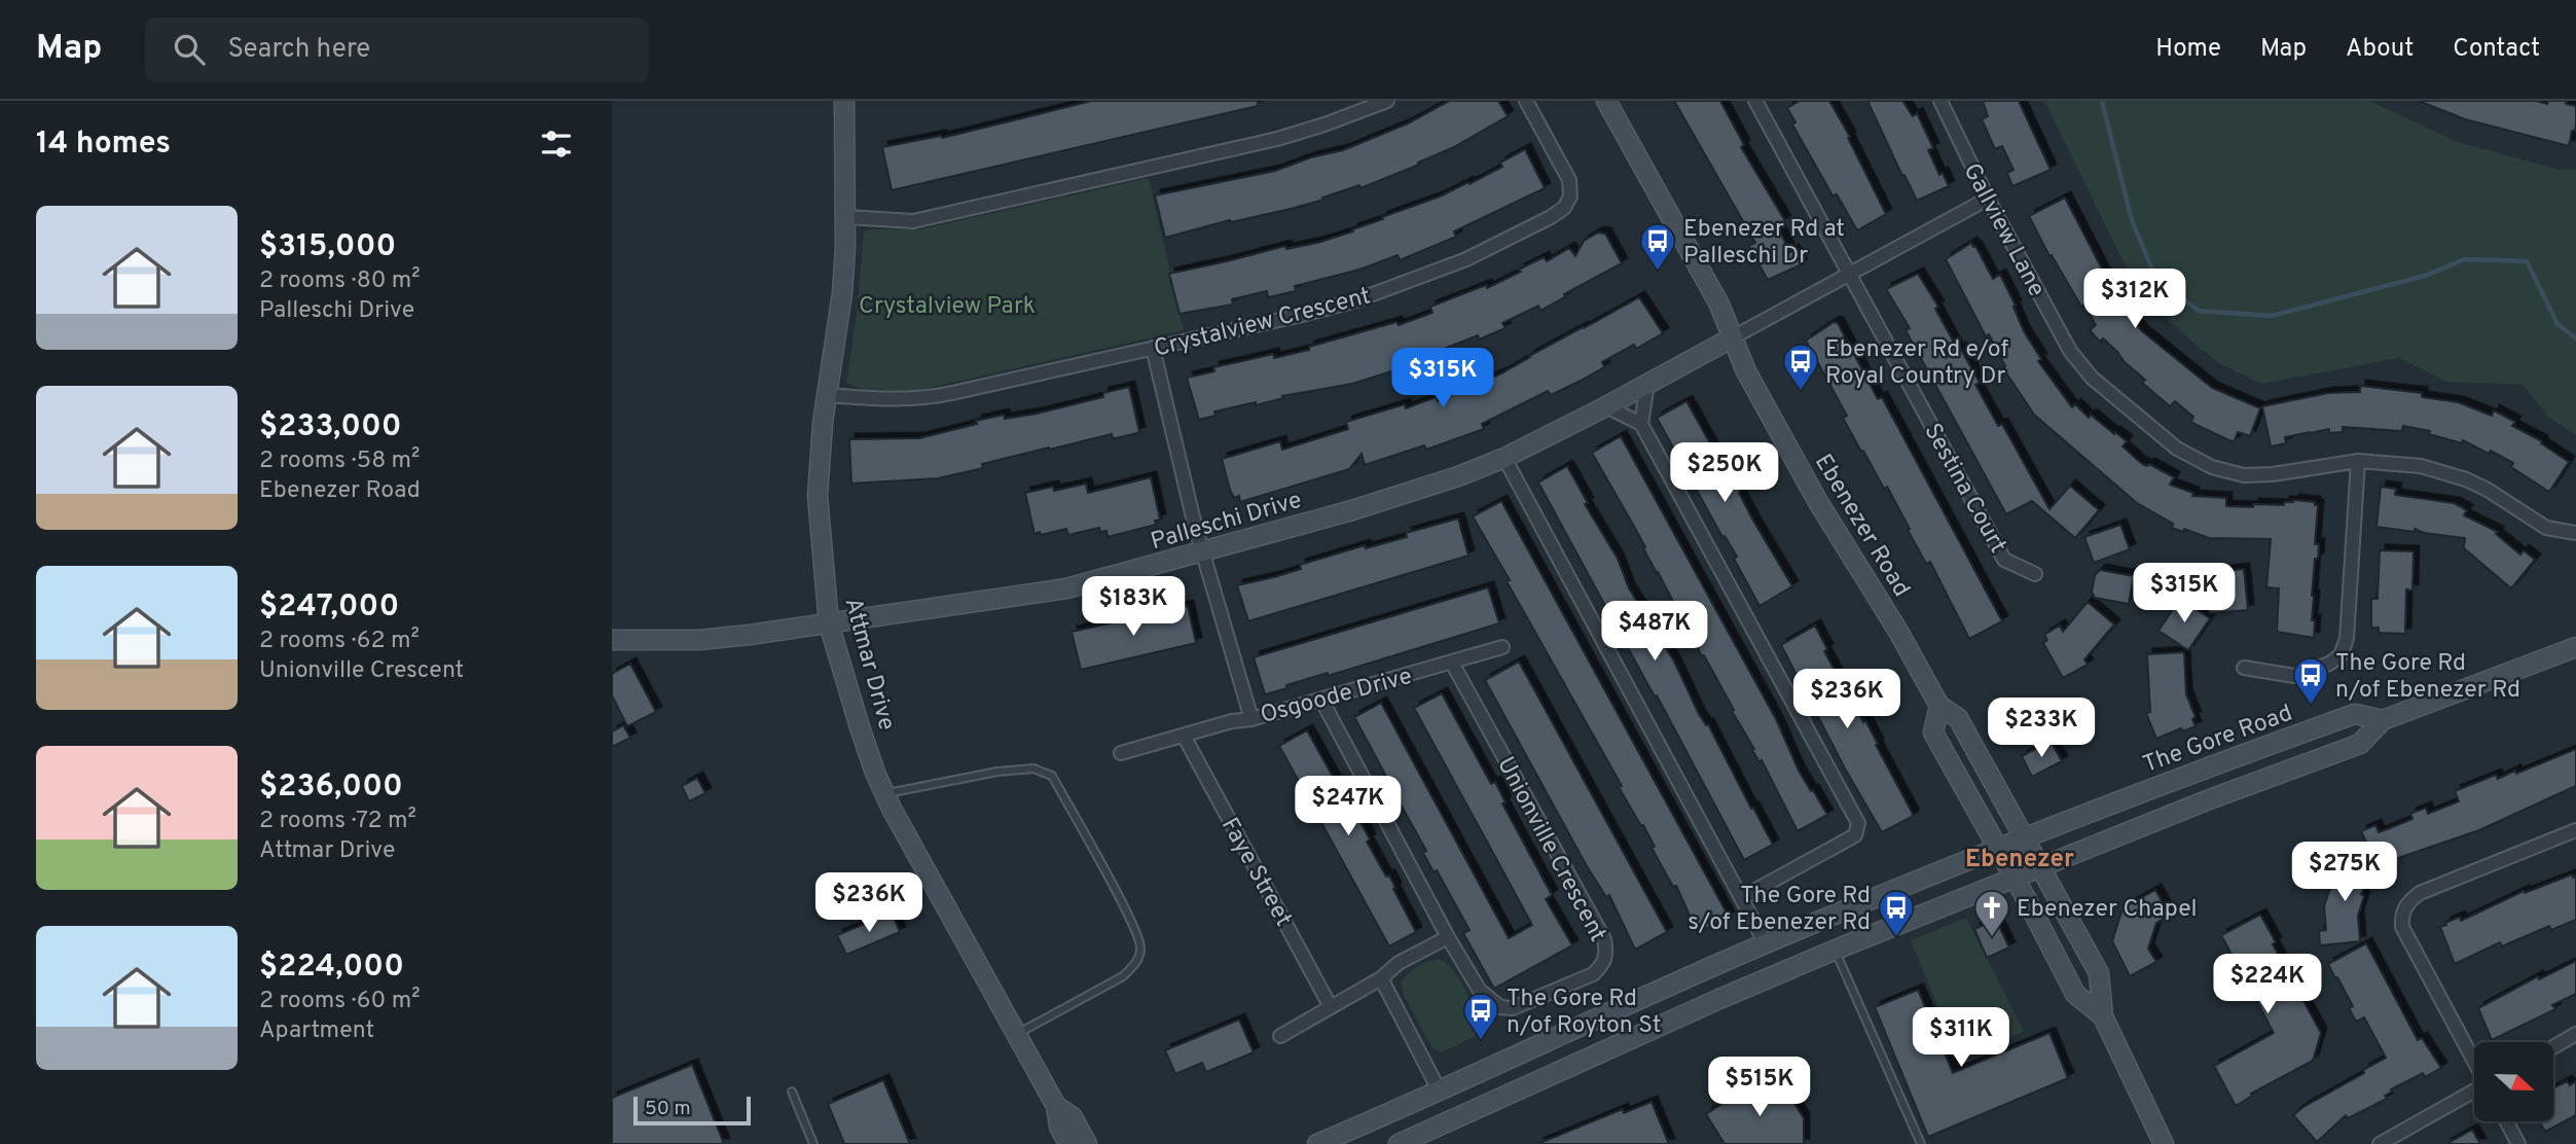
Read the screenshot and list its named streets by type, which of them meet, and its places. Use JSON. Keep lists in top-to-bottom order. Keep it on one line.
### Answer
{"streets":{"main road":["Palleschi Drive","Ebenezer Road","Attmar Drive","The Gore Road"],"street":["Gallview Lane","Crystalview Crescent","Sestina Court","Osgoode Drive","Unionville Crescent","Faye Street"]},"crossings":[["Crystalview Crescent","Attmar Drive"],["Crystalview Crescent","Osgoode Drive"],["Palleschi Drive","Ebenezer Road"],["Palleschi Drive","Attmar Drive"],["Palleschi Drive","Osgoode Drive"],["Ebenezer Road","The Gore Road"],["Osgoode Drive","Unionville Crescent"]],"districts":["Ebenezer"],"parks":["Crystalview Park"],"places":{"bus stop":["Ebenezer Rd at Palleschi Dr","Ebenezer Rd e/of Royal Country Dr","The Gore Rd n/of Ebenezer Rd","The Gore Rd s/of Ebenezer Rd","The Gore Rd n/of Royton St"],"church":["Ebenezer Chapel"]},"scale_bar":"50 m","north":"right","page":{"header":"Map","search":"Search here","nav":["Home","Map","About","Contact"],"heading":"14 homes","list":[{"name":"$315,000","note":"2 rooms · 80 m² · Palleschi Drive"},{"name":"$233,000","note":"2 rooms · 58 m² · Ebenezer Road"},{"name":"$247,000","note":"2 rooms · 62 m² · Unionville Crescent"},{"name":"$236,000","note":"2 rooms · 72 m² · Attmar Drive"},{"name":"$224,000","note":"2 rooms · 60 m² · Apartment"}],"price":["$312K","$315K","$250K","$315K","$183K","$487K","$236K","$233K","$247K","$275K","$236K","$224K","$311K","$515K"],"scale":"50 m"}}
